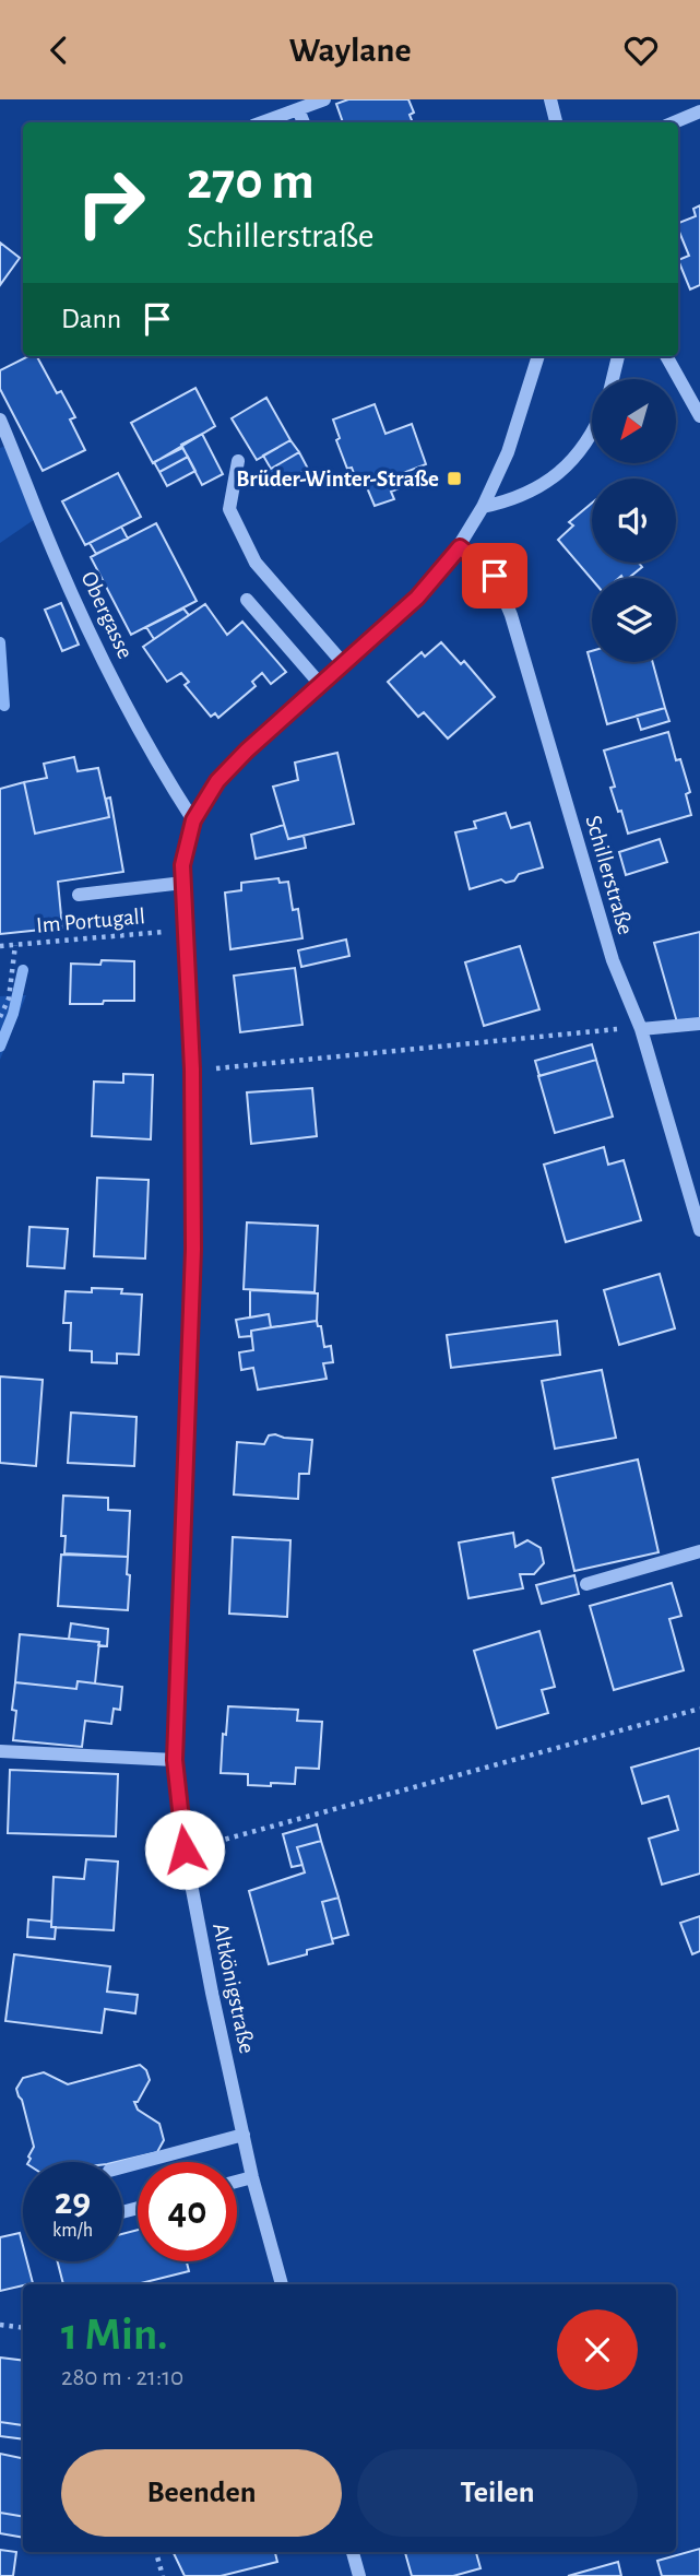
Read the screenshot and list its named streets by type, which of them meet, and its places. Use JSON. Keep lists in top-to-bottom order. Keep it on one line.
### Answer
{"streets":{"street":["Obergasse","Schillerstraße","Altkönigstraße"],"path":["Im Portugall"]},"crossings":[["Obergasse","Altkönigstraße"],["Schillerstraße","Altkönigstraße"],["Im Portugall","Altkönigstraße"]],"places":{"transit":["Brüder-Winter-Straße"]},"north":"bottom left","page":{"header":"Waylane","turn":["270 m","Schillerstraße"],"then":"Dann","speed":"29 km/h","limit":"40","heading":["1 Min.","280 m · 21:10"],"buttons":["Beenden","Teilen"]}}
